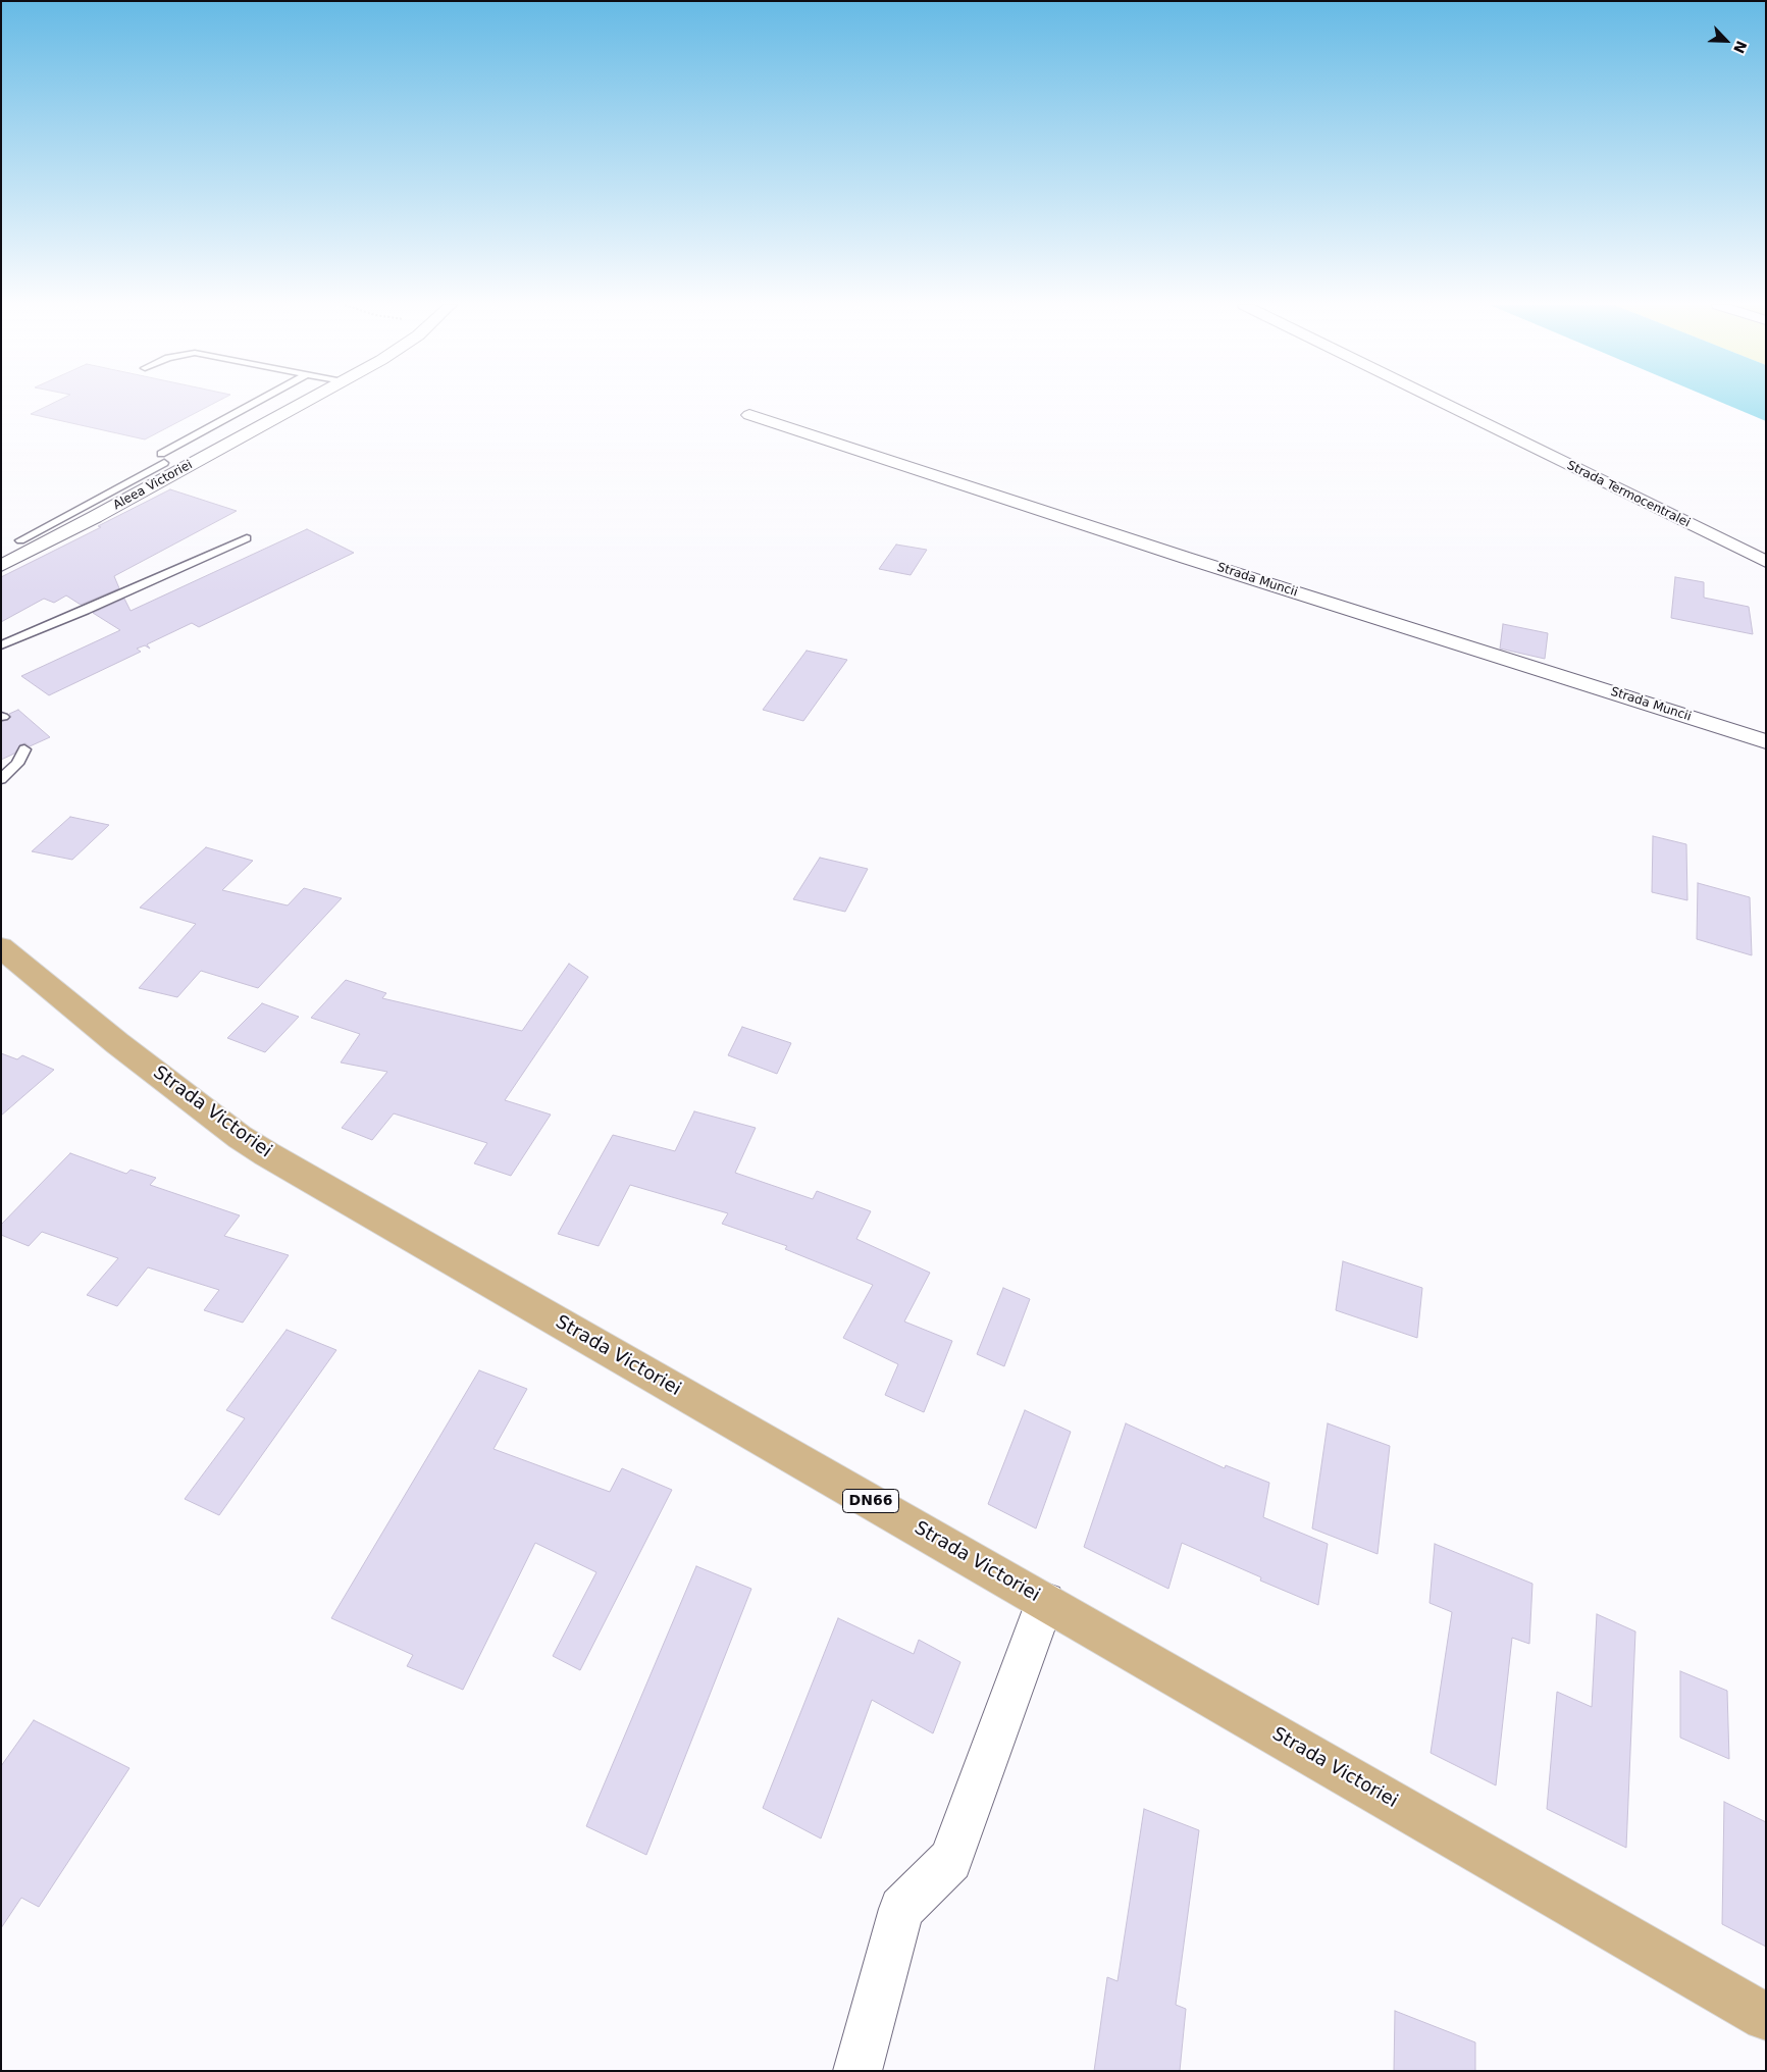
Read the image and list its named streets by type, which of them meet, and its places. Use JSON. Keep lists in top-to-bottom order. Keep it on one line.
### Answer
{"streets":{"main road":["Strada Victoriei","DN66"],"street":["Aleea Victoriei","Strada Termocentralei","Strada Muncii"]},"north":"bottom right"}
